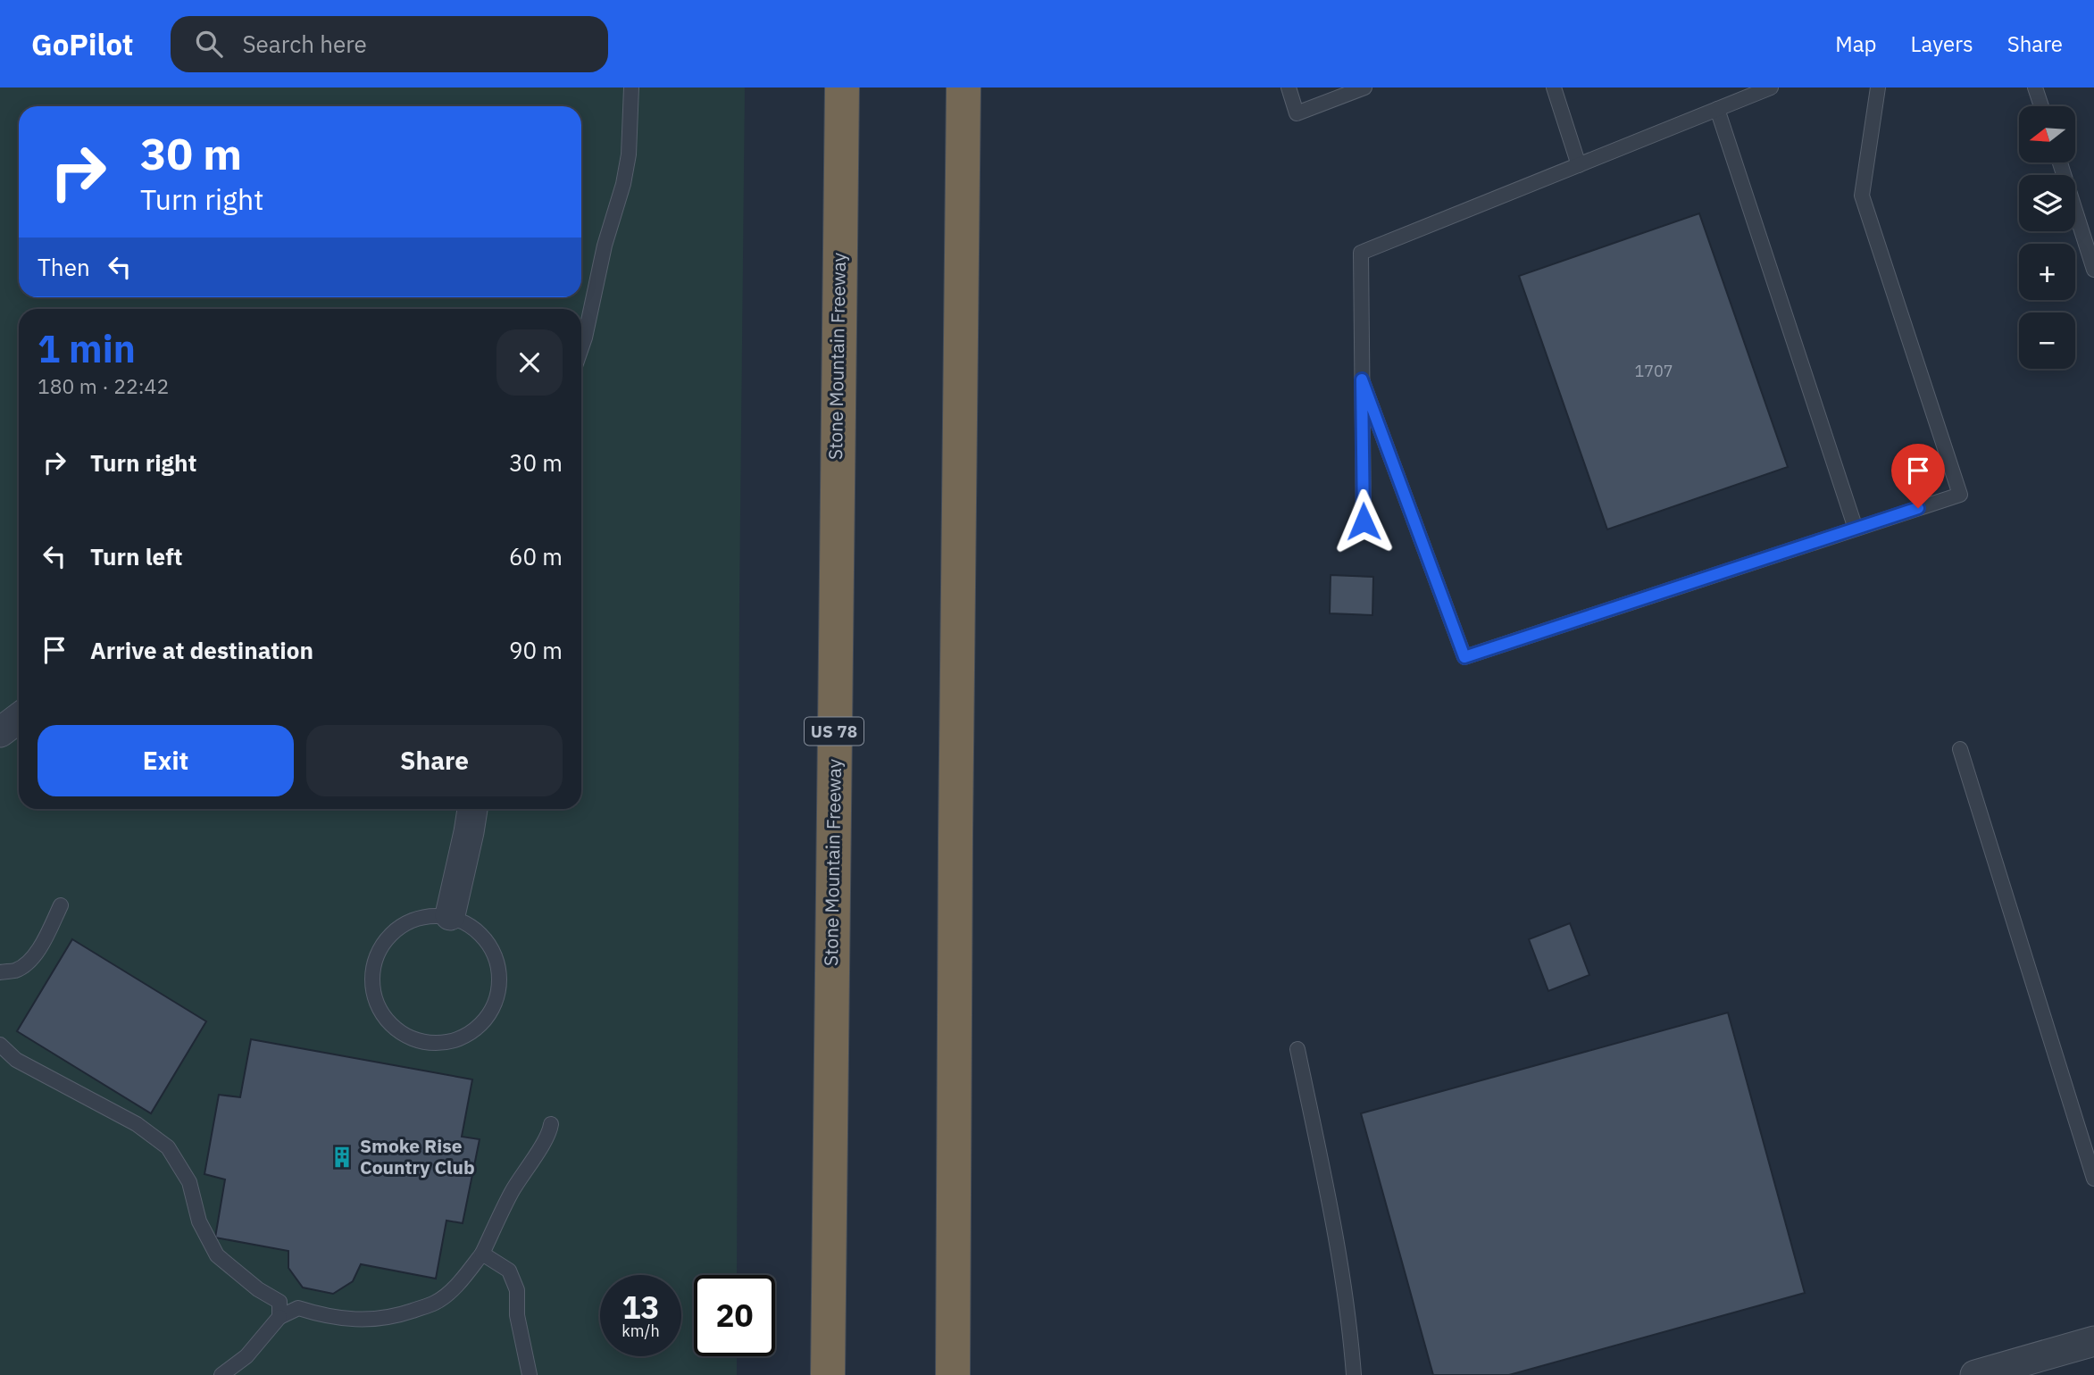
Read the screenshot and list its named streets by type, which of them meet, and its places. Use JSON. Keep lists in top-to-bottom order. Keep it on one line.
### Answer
{"streets":{"highway":["Stone Mountain Freeway","US 78"]},"places":{"building":["Smoke Rise Country Club"]},"house_numbers":["1707"],"north":"left","page":{"header":"GoPilot","search":"Search here","nav":["Map","Layers","Share"],"map_buttons":["+","−"],"turn":["30 m","Turn right"],"then":"Then","heading":["1 min","180 m · 22:42"],"list":[{"name":"Turn right","value":"30 m"},{"name":"Turn left","value":"60 m"},{"name":"Arrive at destination","value":"90 m"}],"buttons":["Exit","Share"],"speed":"13 km/h","limit":"20"}}
